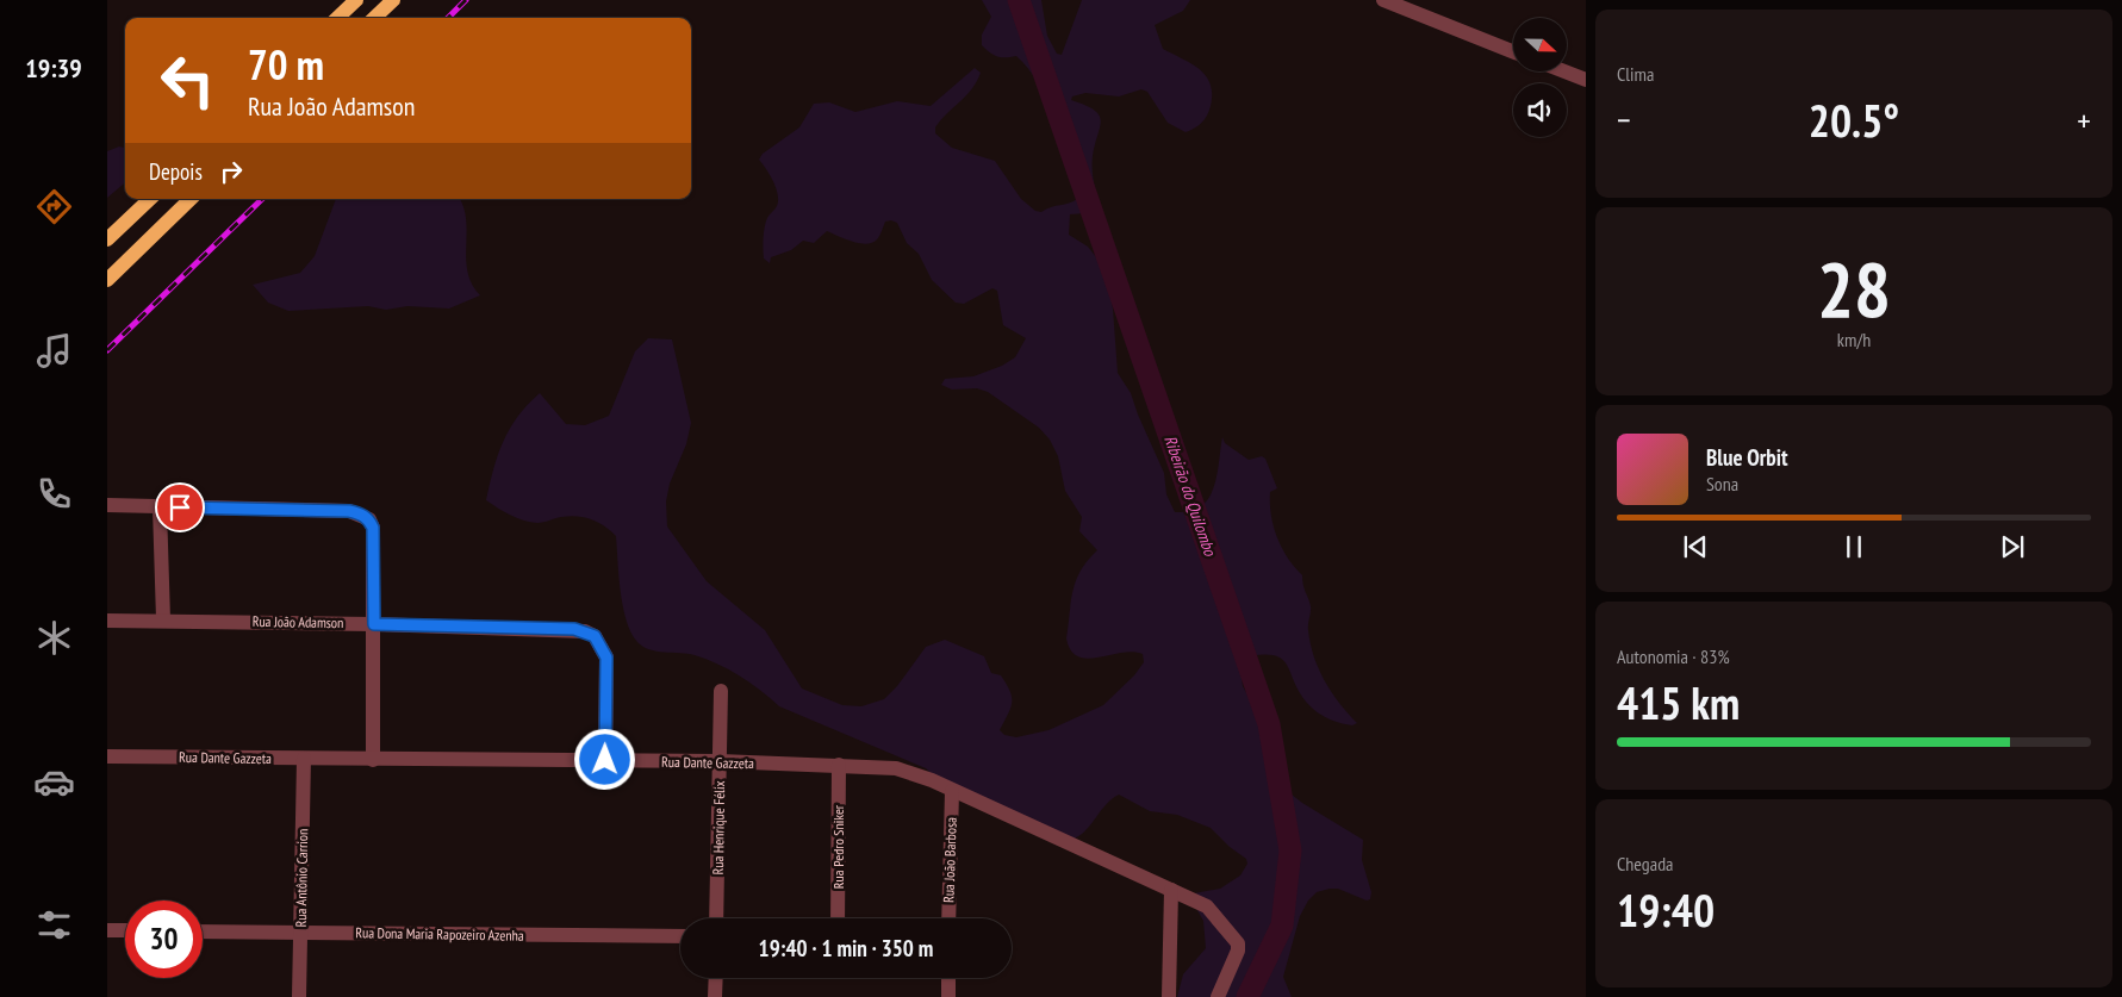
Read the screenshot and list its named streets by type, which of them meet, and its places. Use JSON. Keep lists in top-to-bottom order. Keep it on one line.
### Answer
{"streets":{"street":["Rua João Adamson","Rua Dante Gazzeta","Rua Henrique Félix","Rua Pedro Sniker","Rua João Barbosa","Rua Antônio Carrion","Rua Dona Maria Rapozeiro Azenha"]},"crossings":[["Rua João Adamson","Rua Dante Gazzeta"],["Rua Dante Gazzeta","Rua Henrique Félix"],["Rua Dante Gazzeta","Rua Pedro Sniker"],["Rua Dante Gazzeta","Rua João Barbosa"],["Rua Dante Gazzeta","Rua Antônio Carrion"],["Rua Antônio Carrion","Rua Dona Maria Rapozeiro Azenha"]],"water":["Ribeirão do Quilombo"],"north":"right","page":{"tabs":"19:39","tile":["Clima",["28","km/h"],["Autonomia · 83%","415 km"],["Chegada","19:40"]],"turn":["70 m","Rua João Adamson"],"heat":["−","20.5°","+"],"then":"Depois","song":["Blue Orbit","Sona"],"limit":"30","trip":"19:40 · 1 min · 350 m"}}
